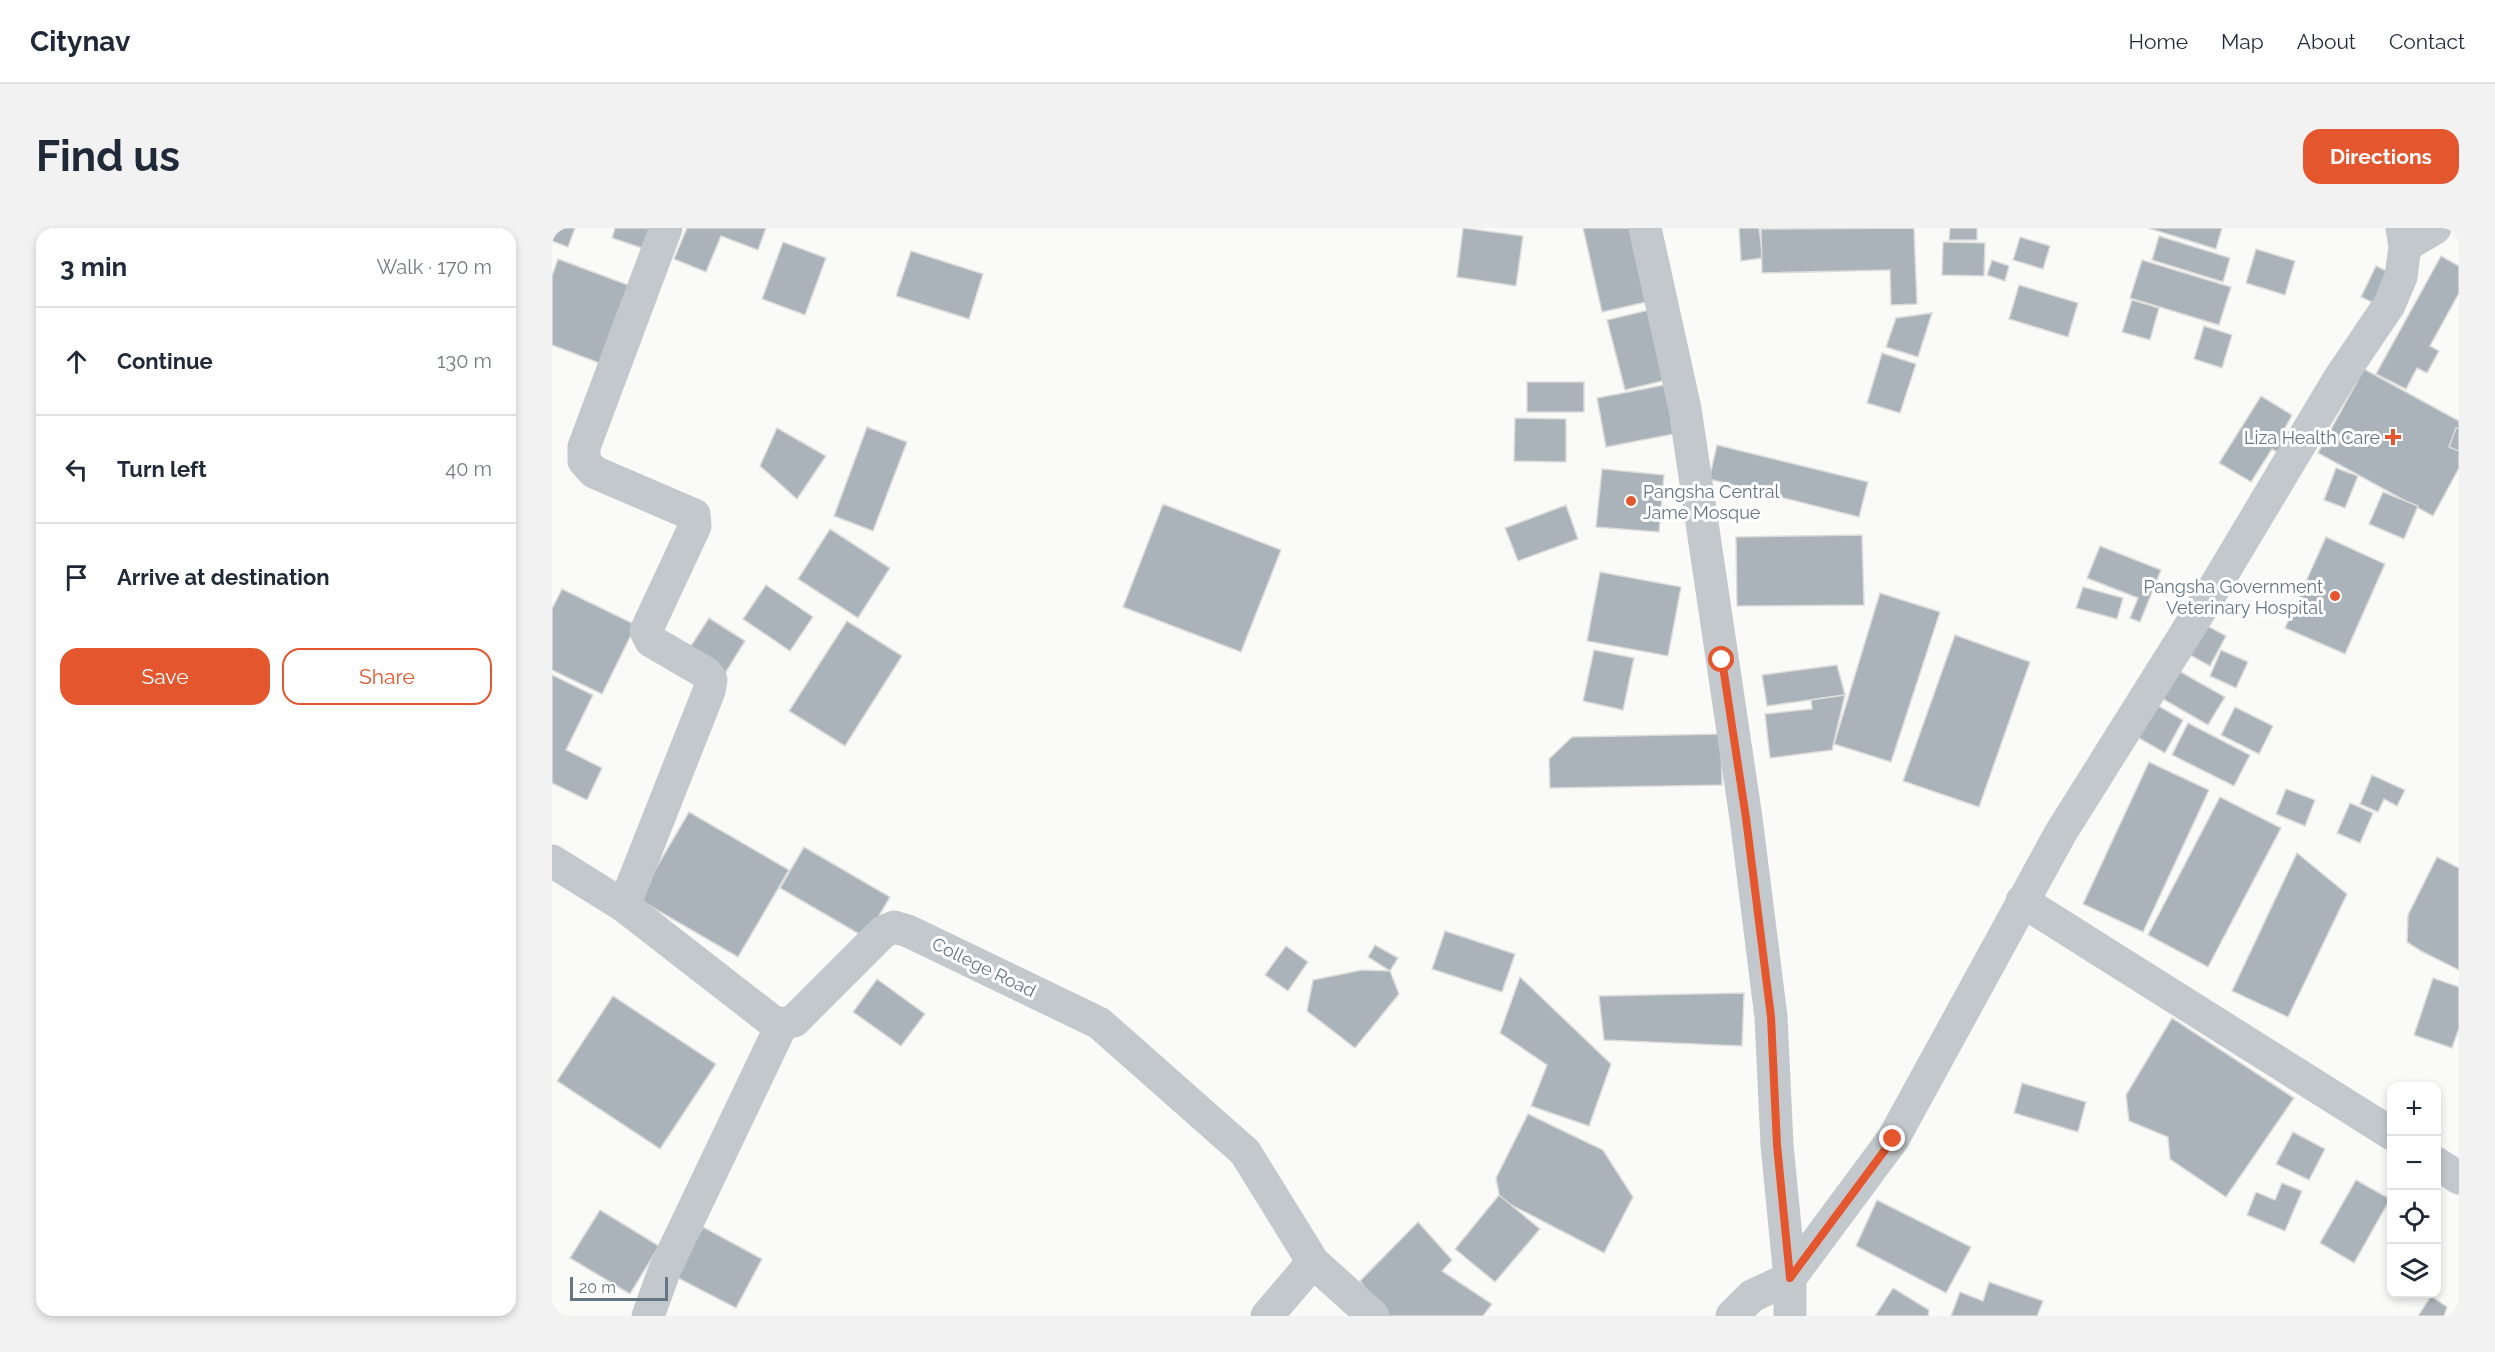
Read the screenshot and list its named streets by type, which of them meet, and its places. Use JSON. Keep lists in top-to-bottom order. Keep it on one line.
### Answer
{"streets":{"street":["College Road"]},"places":{"health":["Liza Health Care"],"other":["Pangsha Central Jame Mosque","Pangsha Government Veterinary Hospital"]},"scale_bar":"20 m","page":{"header":"Citynav","nav":["Home","Map","About","Contact"],"buttons":["Directions",["Save","Share"]],"title":"Find us","heading":["3 min","Walk · 170 m"],"list":[["Continue","130 m"],["Turn left","40 m"],"Arrive at destination"],"map_buttons":["+","−"],"scale":"20 m"}}
